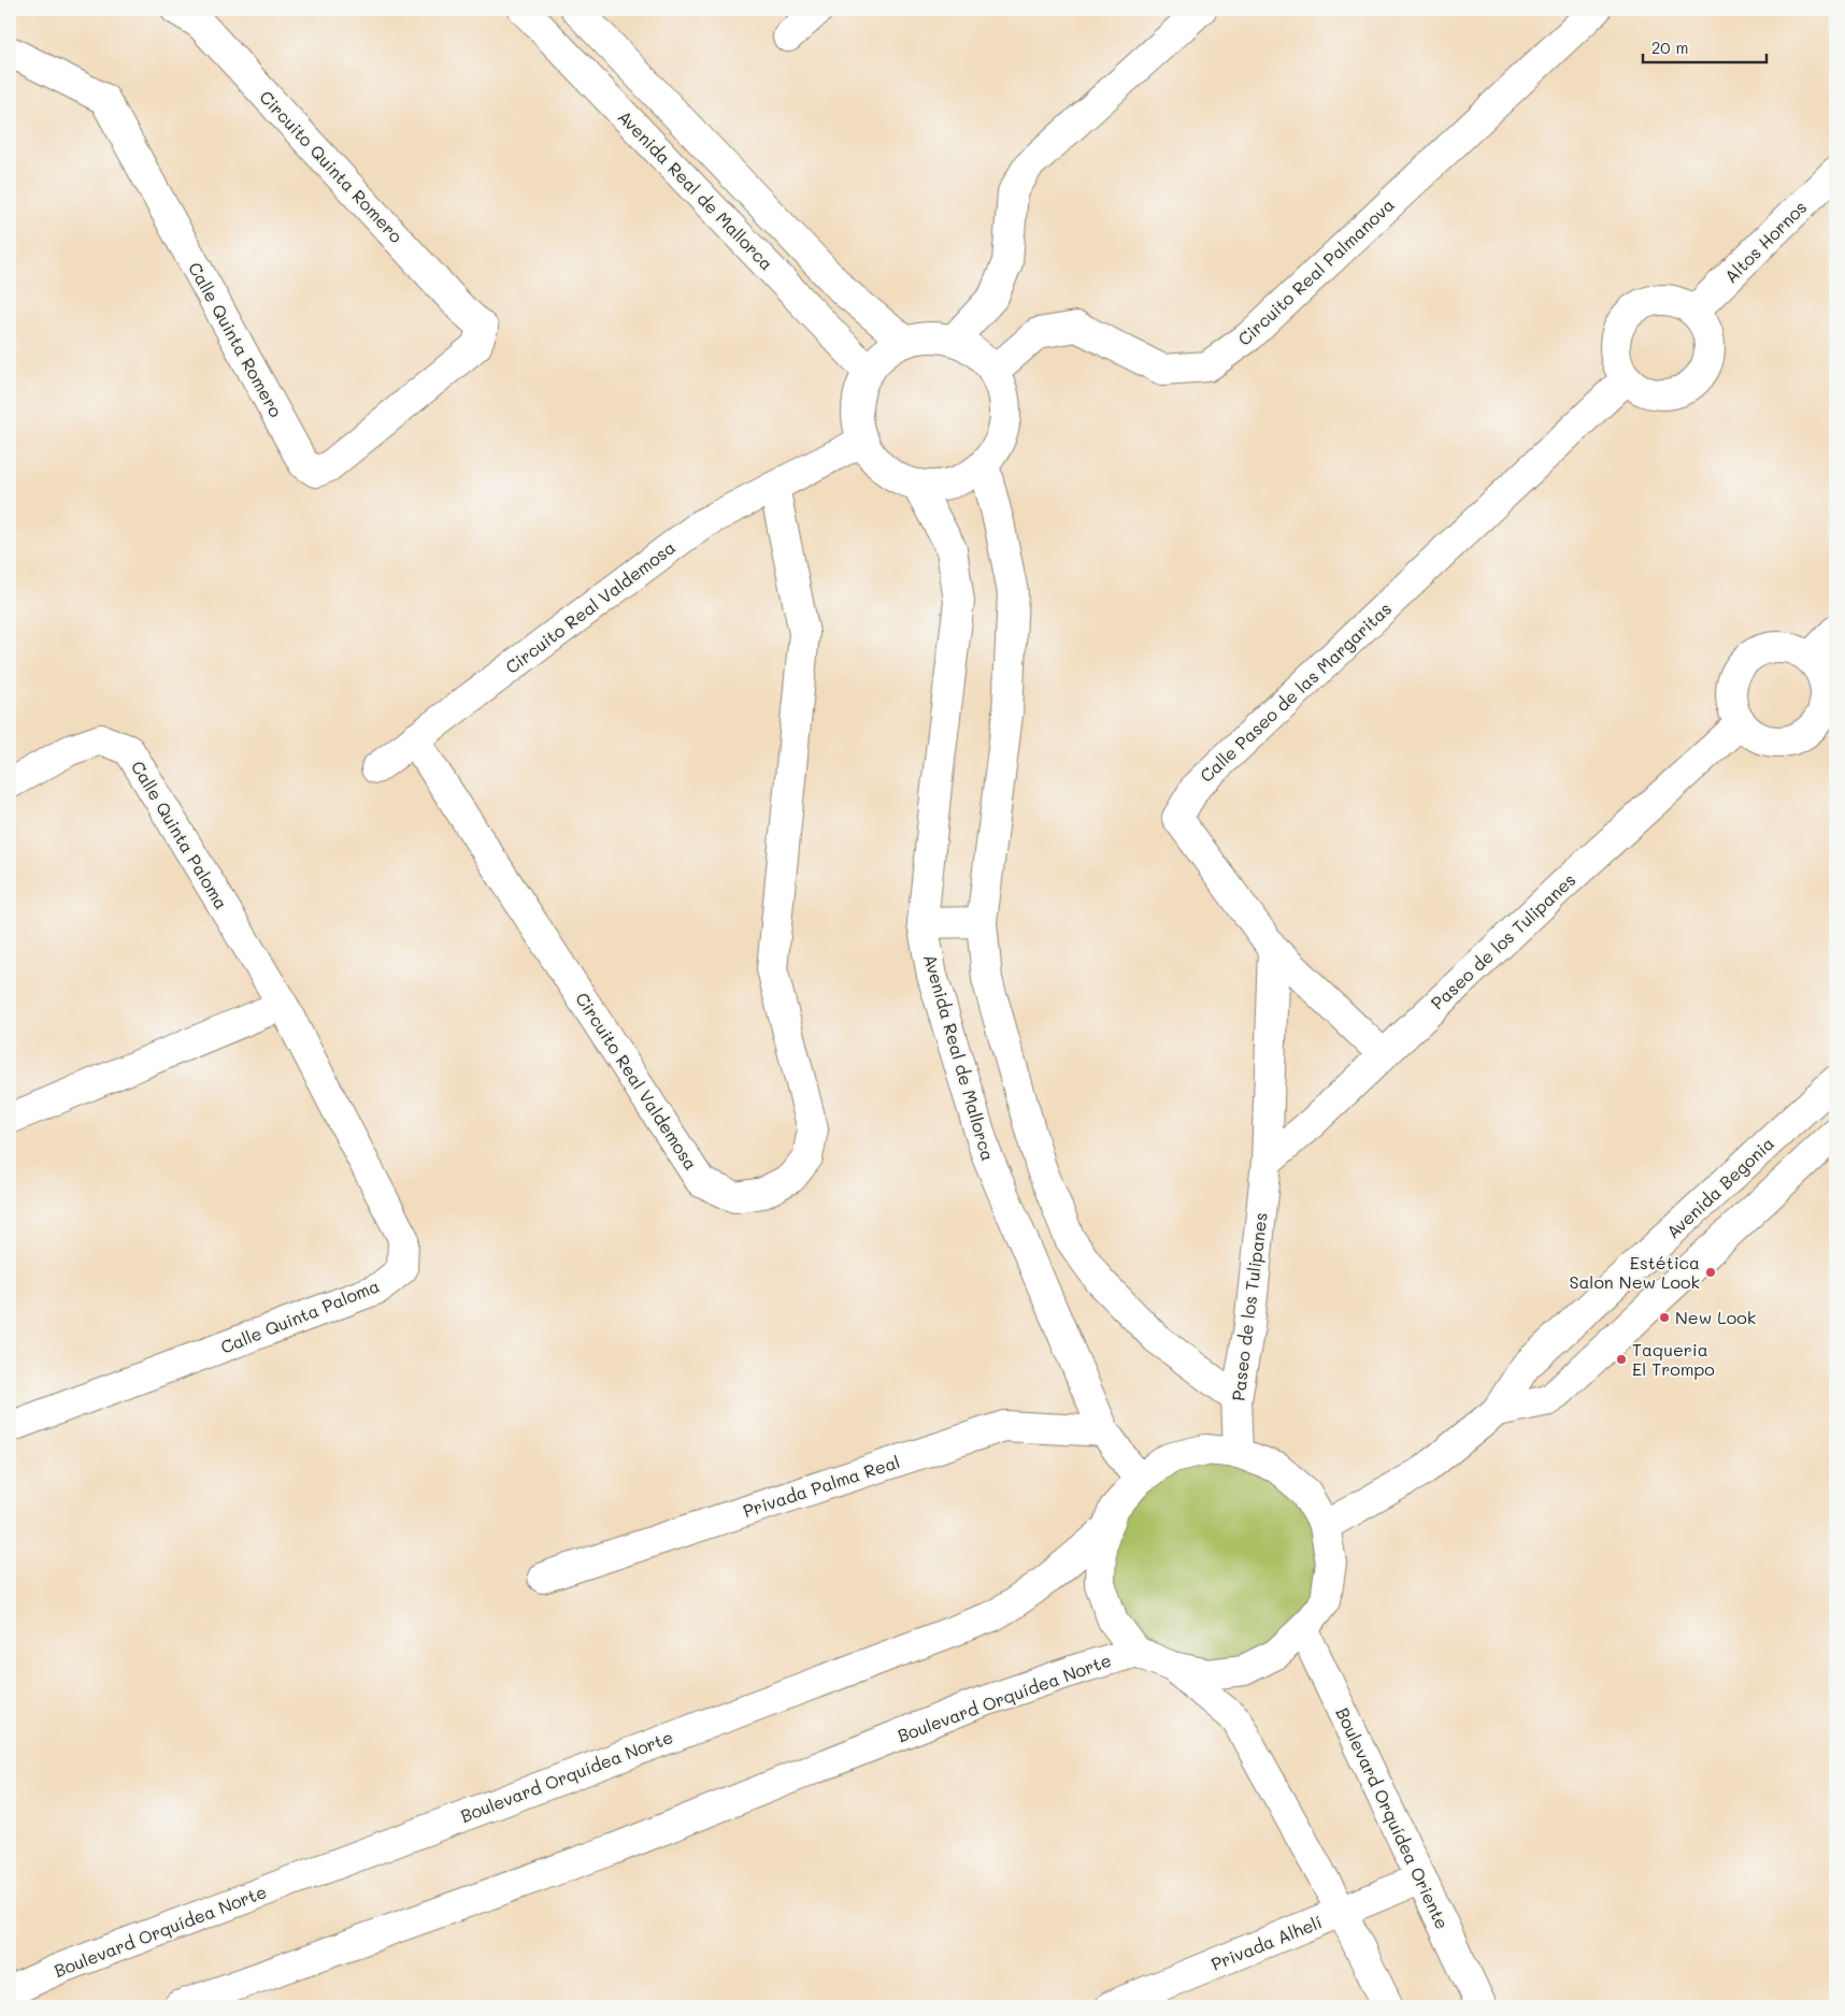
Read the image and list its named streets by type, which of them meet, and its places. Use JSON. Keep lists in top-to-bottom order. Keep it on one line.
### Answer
{"streets":{"street":["Circuito Quinta Romero","Avenida Real de Mallorca","Altos Hornos","Circuito Real Palmanova","Calle Quinta Romero","Circuito Real Valdemosa","Calle Paseo de las Margaritas","Calle Quinta Paloma","Paseo de los Tulipanes","Avenida Begonia","Privada Palma Real","Boulevard Orquídea Norte","Boulevard Orquídea Oriente","Privada Alhelí"]},"crossings":[["Circuito Quinta Romero","Calle Quinta Romero"],["Avenida Real de Mallorca","Circuito Real Palmanova"],["Avenida Real de Mallorca","Circuito Real Valdemosa"],["Avenida Real de Mallorca","Privada Palma Real"],["Altos Hornos","Calle Paseo de las Margaritas"],["Circuito Real Palmanova","Circuito Real Valdemosa"],["Calle Paseo de las Margaritas","Paseo de los Tulipanes"],["Boulevard Orquídea Oriente","Privada Alhelí"]],"places":["Estética Salon New Look","New Look","Taqueria El Trompo"],"scale_bar":"20 m"}
